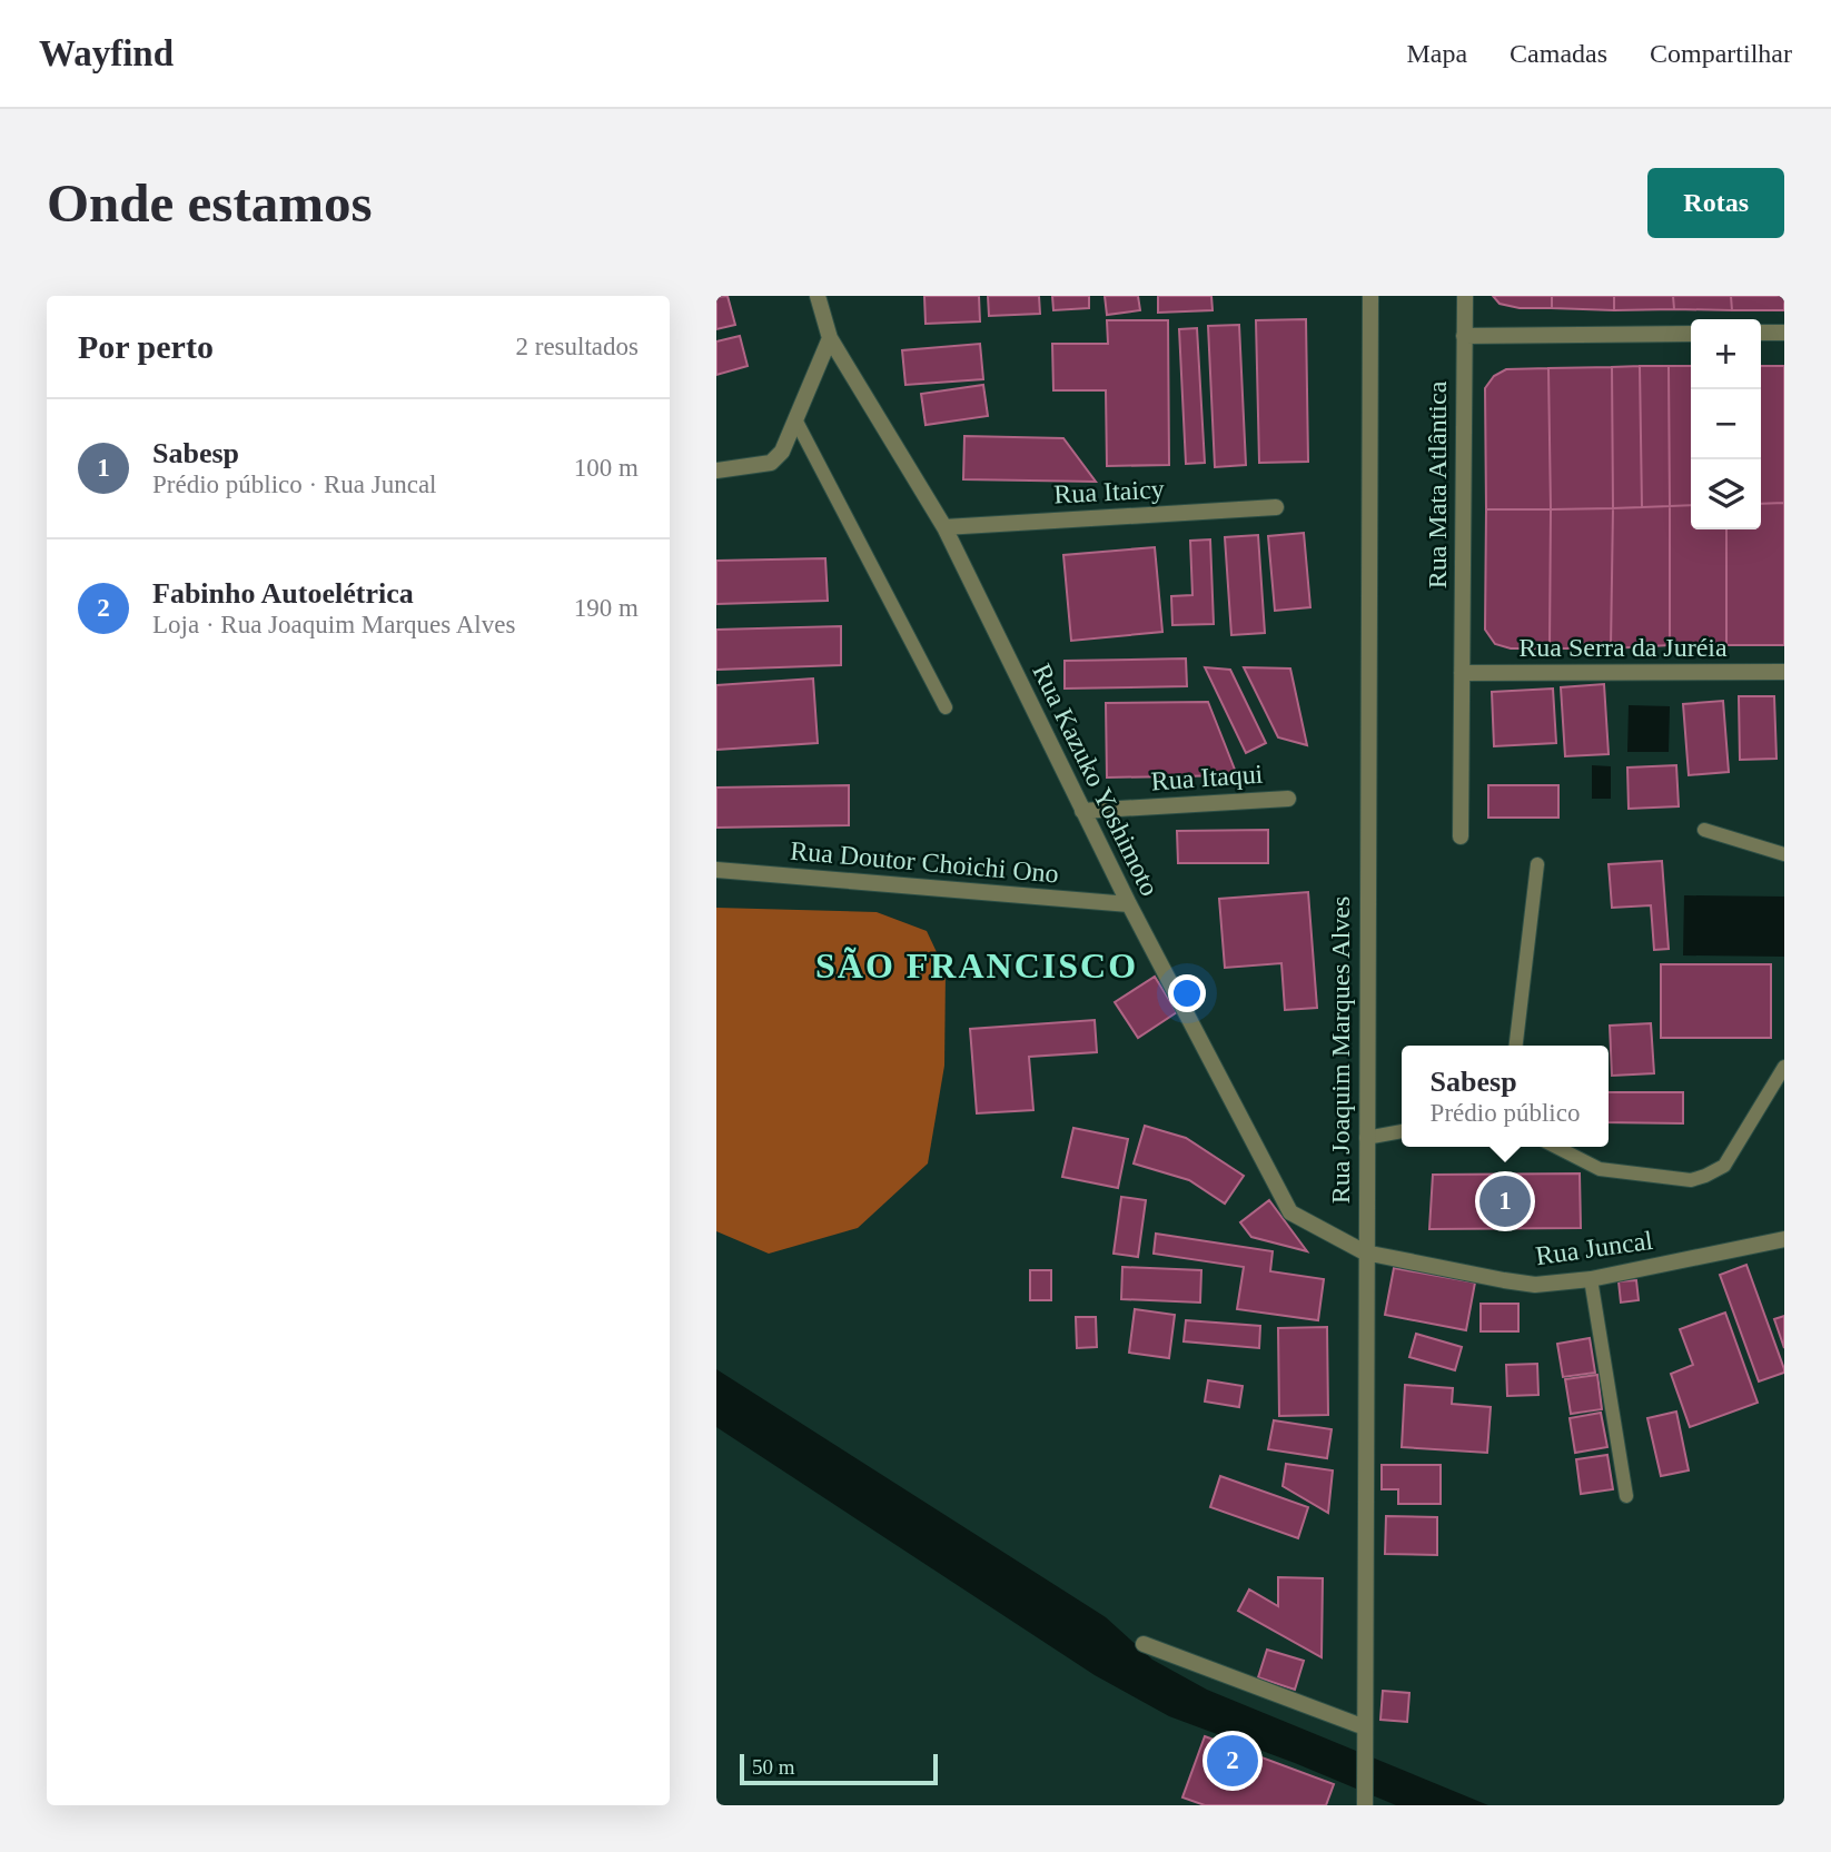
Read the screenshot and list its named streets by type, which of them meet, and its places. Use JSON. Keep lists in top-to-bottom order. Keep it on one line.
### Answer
{"streets":{"street":["Rua Mata Atlântica","Rua Itaicy","Rua Serra da Juréia","Rua Itaqui","Rua Kazuko Yoshimoto","Rua Doutor Choichi Ono","Rua Joaquim Marques Alves","Rua Juncal"]},"crossings":[["Rua Mata Atlântica","Rua Serra da Juréia"],["Rua Itaicy","Rua Kazuko Yoshimoto"],["Rua Itaqui","Rua Kazuko Yoshimoto"],["Rua Kazuko Yoshimoto","Rua Doutor Choichi Ono"],["Rua Kazuko Yoshimoto","Rua Joaquim Marques Alves"],["Rua Kazuko Yoshimoto","Rua Juncal"],["Rua Joaquim Marques Alves","Rua Juncal"]],"districts":["SÃO FRANCISCO"],"scale_bar":"50 m","page":{"header":"Wayfind","nav":["Mapa","Camadas","Compartilhar"],"buttons":"Rotas","title":"Onde estamos","heading":["Por perto","2 resultados"],"map_buttons":["+","−"],"list":[{"mark":"1","name":"Sabesp","note":"Prédio público · Rua Juncal","value":"100 m"},{"mark":"2","name":"Fabinho Autoelétrica","note":"Loja · Rua Joaquim Marques Alves","value":"190 m"}],"popup":["Sabesp","Prédio público"],"pins":["1","2"],"scale":"50 m"}}
